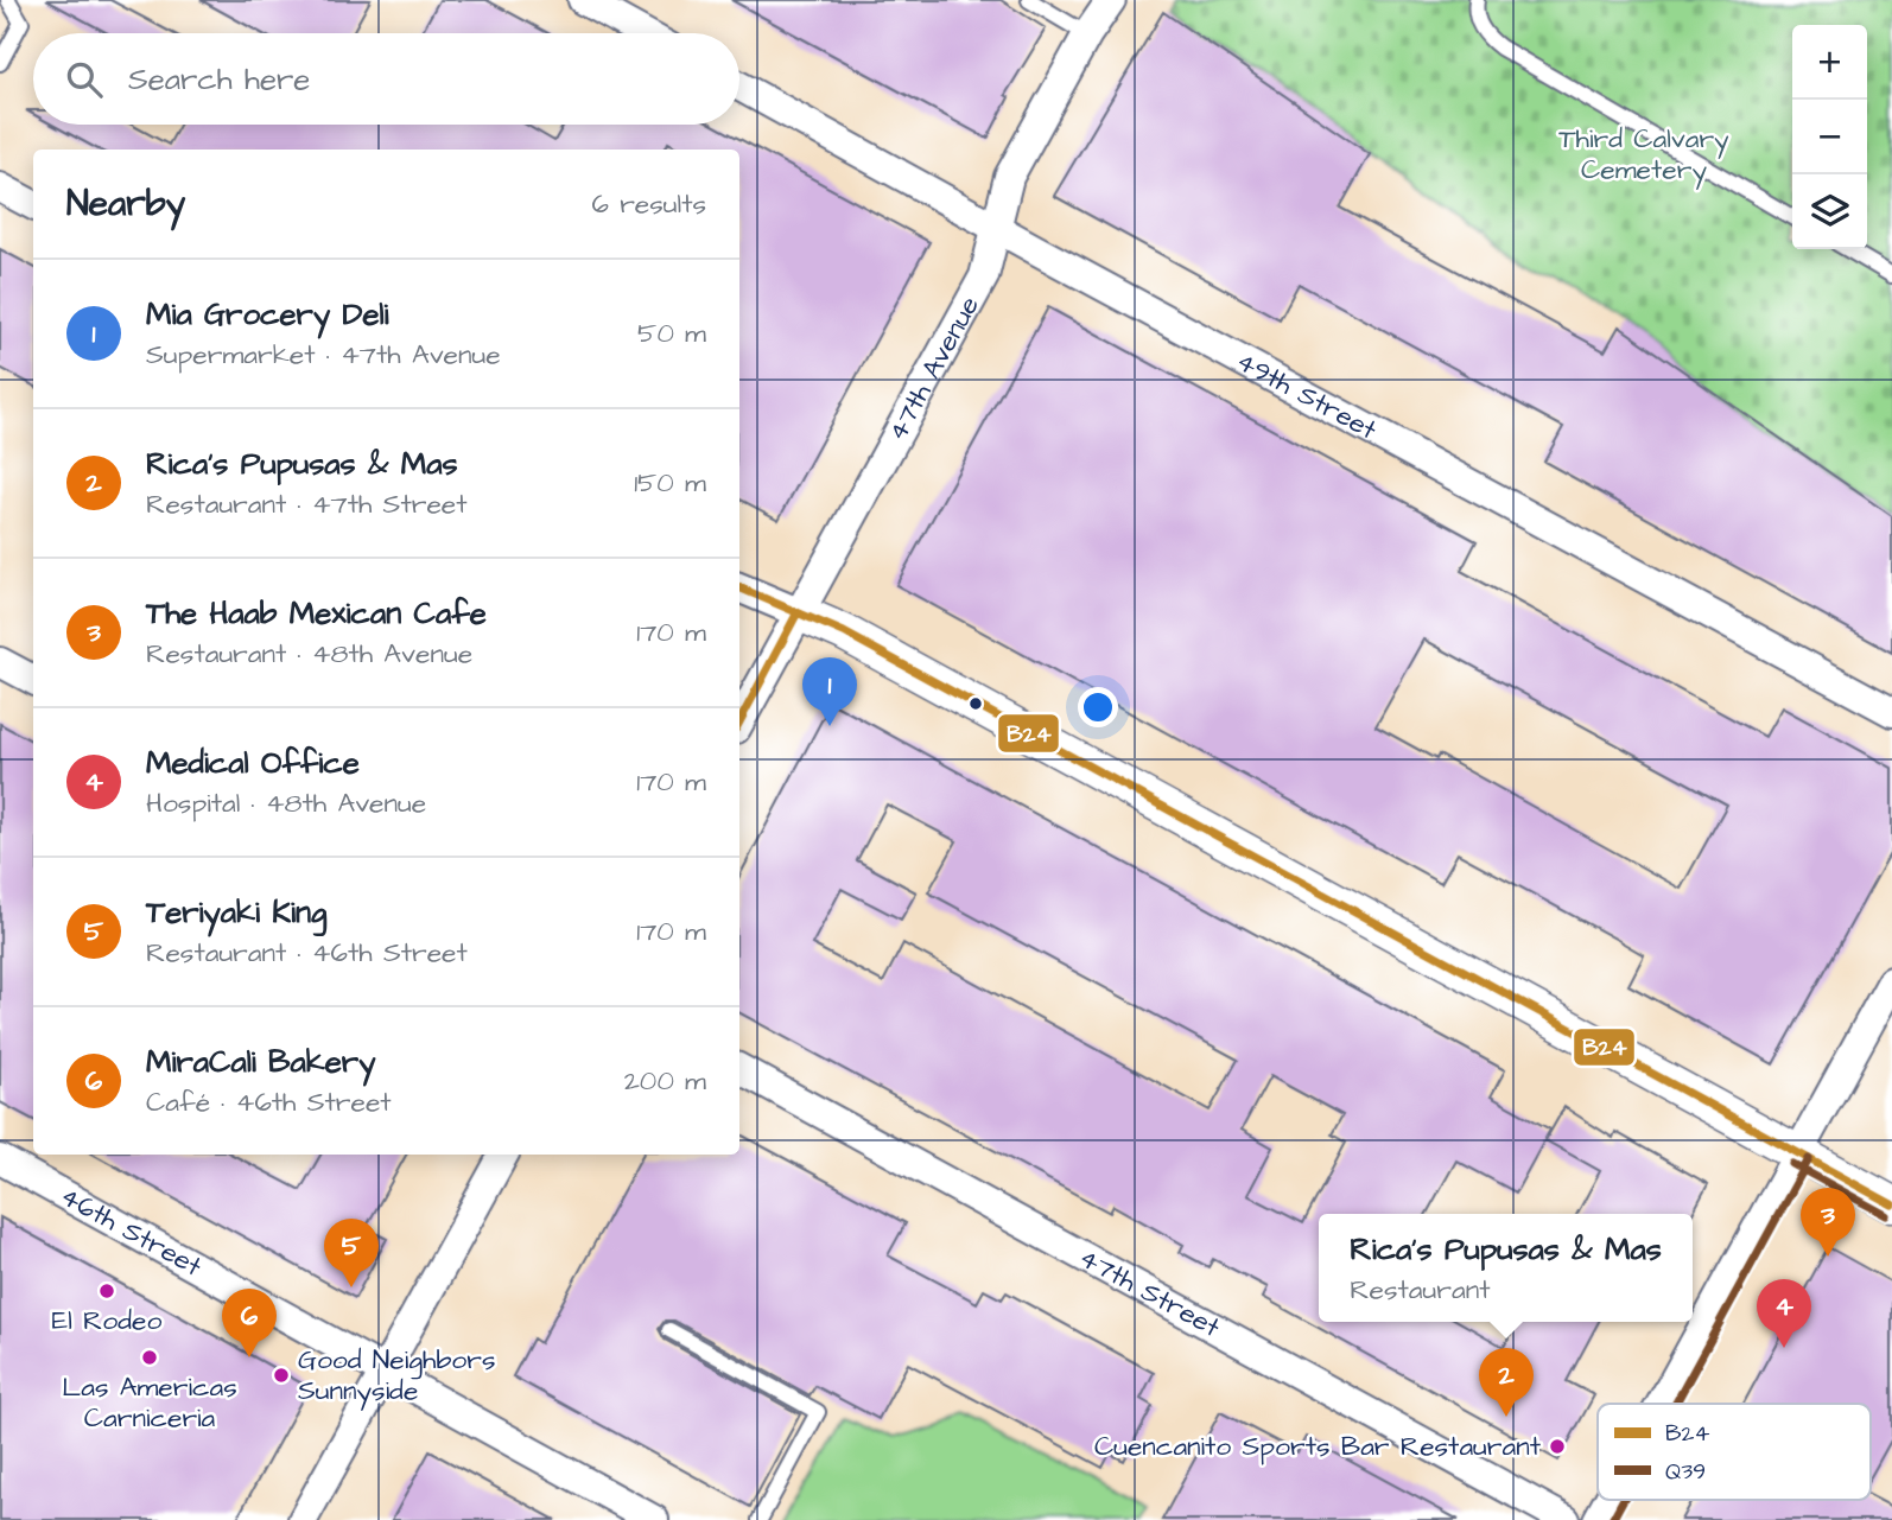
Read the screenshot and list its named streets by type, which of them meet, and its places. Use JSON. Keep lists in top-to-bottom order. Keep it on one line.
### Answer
{"streets":{"street":["47th Avenue","49th Street","46th Street","47th Street"]},"crossings":[["47th Avenue","49th Street"]],"parks":["Third Calvary Cemetery"],"places":["El Rodeo","Las Americas Carniceria","Good Neighbors Sunnyside","Cuencanito Sports Bar Restaurant"],"lines":["transit line B24","transit line Q39"],"legend":["B24","Q39"],"page":{"map_buttons":["+","−"],"search":"Search here","heading":["Nearby","6 results"],"list":[{"mark":"1","name":"Mia Grocery Deli","note":"Supermarket · 47th Avenue","value":"50 m"},{"mark":"2","name":"Rica's Pupusas & Mas","note":"Restaurant · 47th Street","value":"150 m"},{"mark":"3","name":"The Haab Mexican Cafe","note":"Restaurant · 48th Avenue","value":"170 m"},{"mark":"4","name":"Medical Office","note":"Hospital · 48th Avenue","value":"170 m"},{"mark":"5","name":"Teriyaki King","note":"Restaurant · 46th Street","value":"170 m"},{"mark":"6","name":"MiraCali Bakery","note":"Café · 46th Street","value":"200 m"}],"pins":["1","3","5","4","6","2"],"popup":["Rica's Pupusas & Mas","Restaurant"]}}
